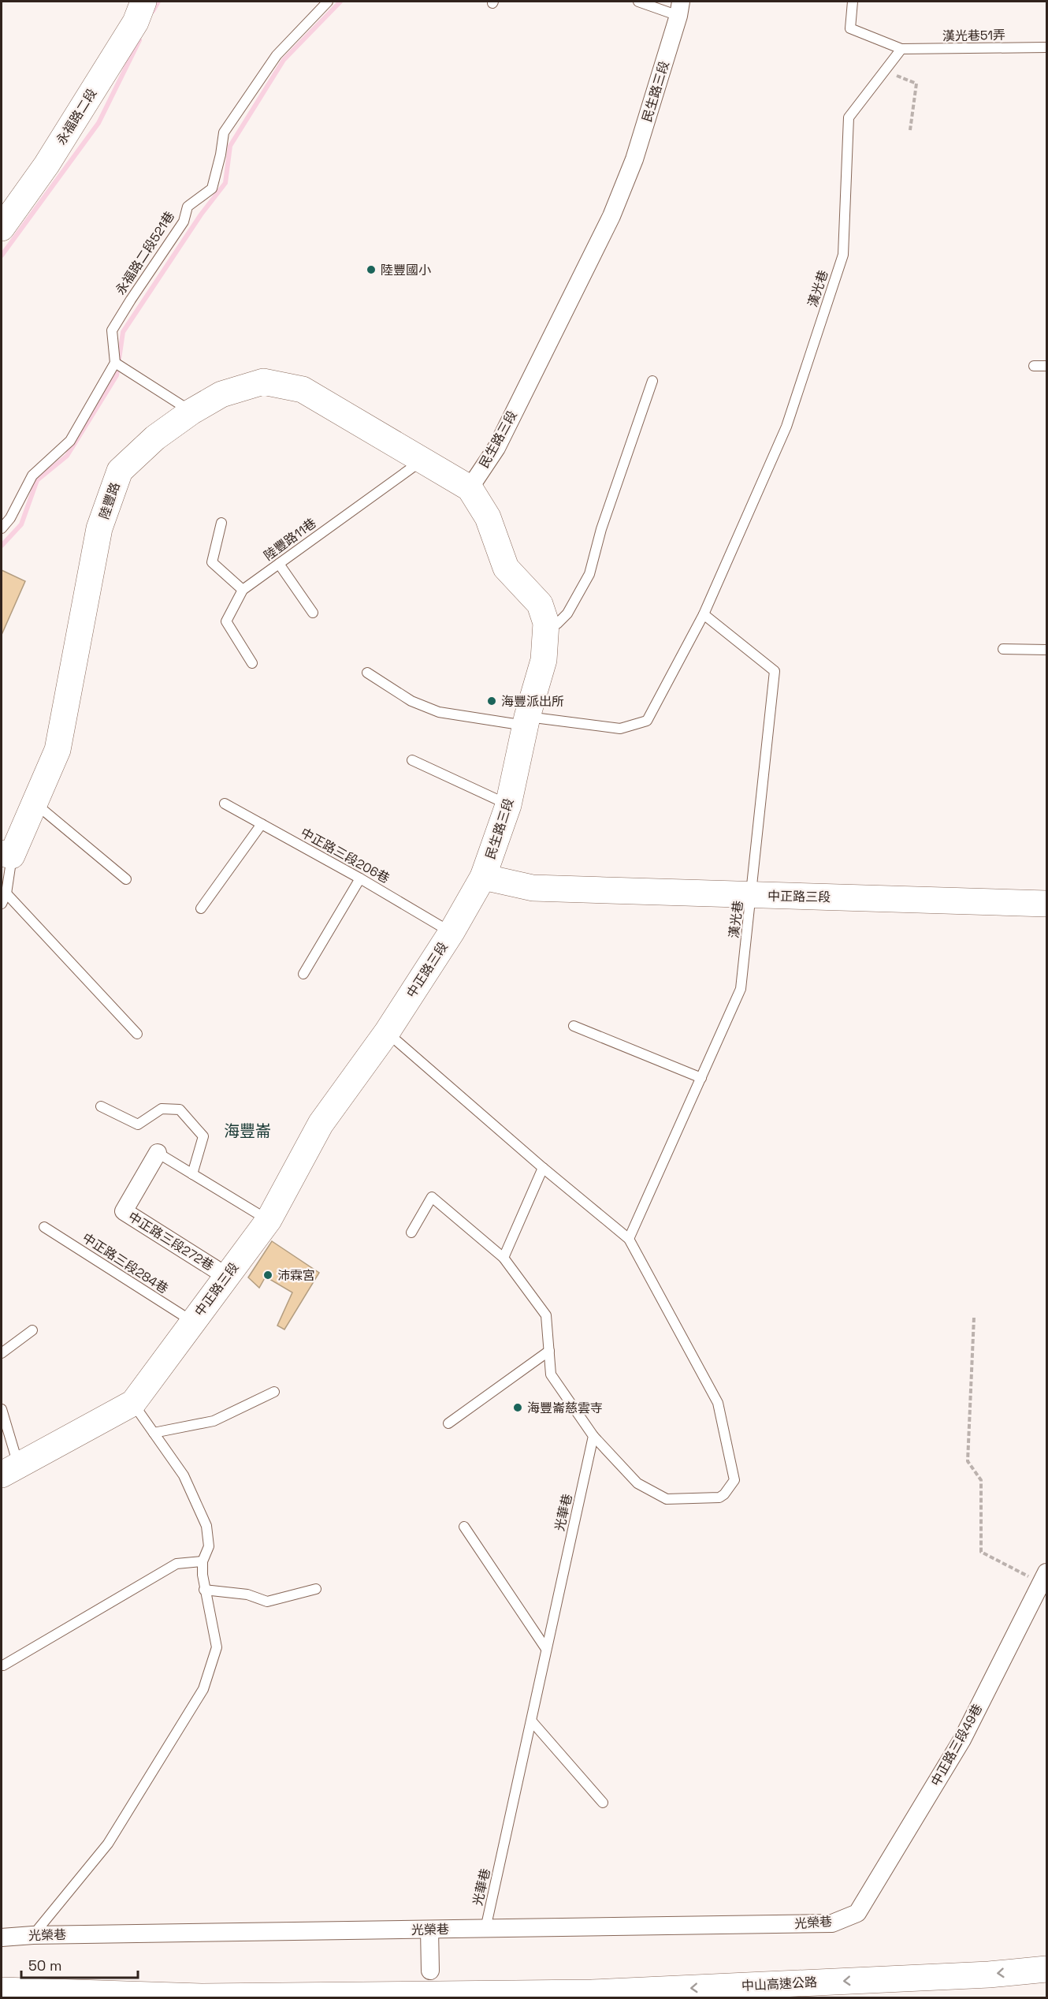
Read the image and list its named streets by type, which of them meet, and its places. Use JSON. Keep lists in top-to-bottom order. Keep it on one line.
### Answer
{"streets":{"main road":["民生路三段","永福路二段","陸豐路","中正路三段","中山高速公路"],"street":["中正路三段272巷","中正路三段49巷","光榮巷"],"lane":["漢光巷51弄","永福路二段521巷","漢光巷","陸豐路11巷","中正路三段206巷","中正路三段284巷","光華巷"]},"crossings":[["漢光巷51弄","漢光巷"],["民生路三段","漢光巷"],["民生路三段","陸豐路"],["民生路三段","中正路三段"],["漢光巷","中正路三段"],["陸豐路","陸豐路11巷"],["中正路三段206巷","中正路三段"],["中正路三段","中正路三段272巷"],["中正路三段","中正路三段284巷"],["光華巷","光榮巷"],["中正路三段49巷","光榮巷"]],"one_way":["中山高速公路"],"districts":["海豐崙"],"places":["陸豐國小","海豐派出所","沛霖宮","海豐崙慈雲寺"],"scale_bar":"50 m"}
